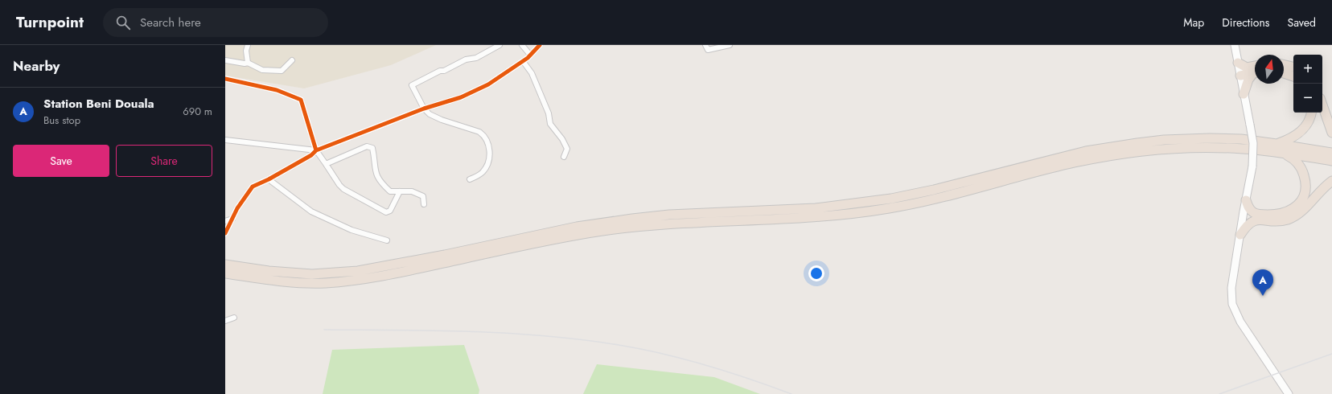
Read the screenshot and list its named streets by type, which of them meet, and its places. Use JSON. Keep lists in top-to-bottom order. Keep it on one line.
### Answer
{"north":"top","page":{"header":"Turnpoint","search":"Search here","nav":["Map","Directions","Saved"],"heading":"Nearby","map_buttons":["+","−"],"list":[{"mark":"A","name":"Station Beni Douala","note":"Bus stop","value":"690 m"}],"buttons":["Save","Share"],"pins":"A"}}
